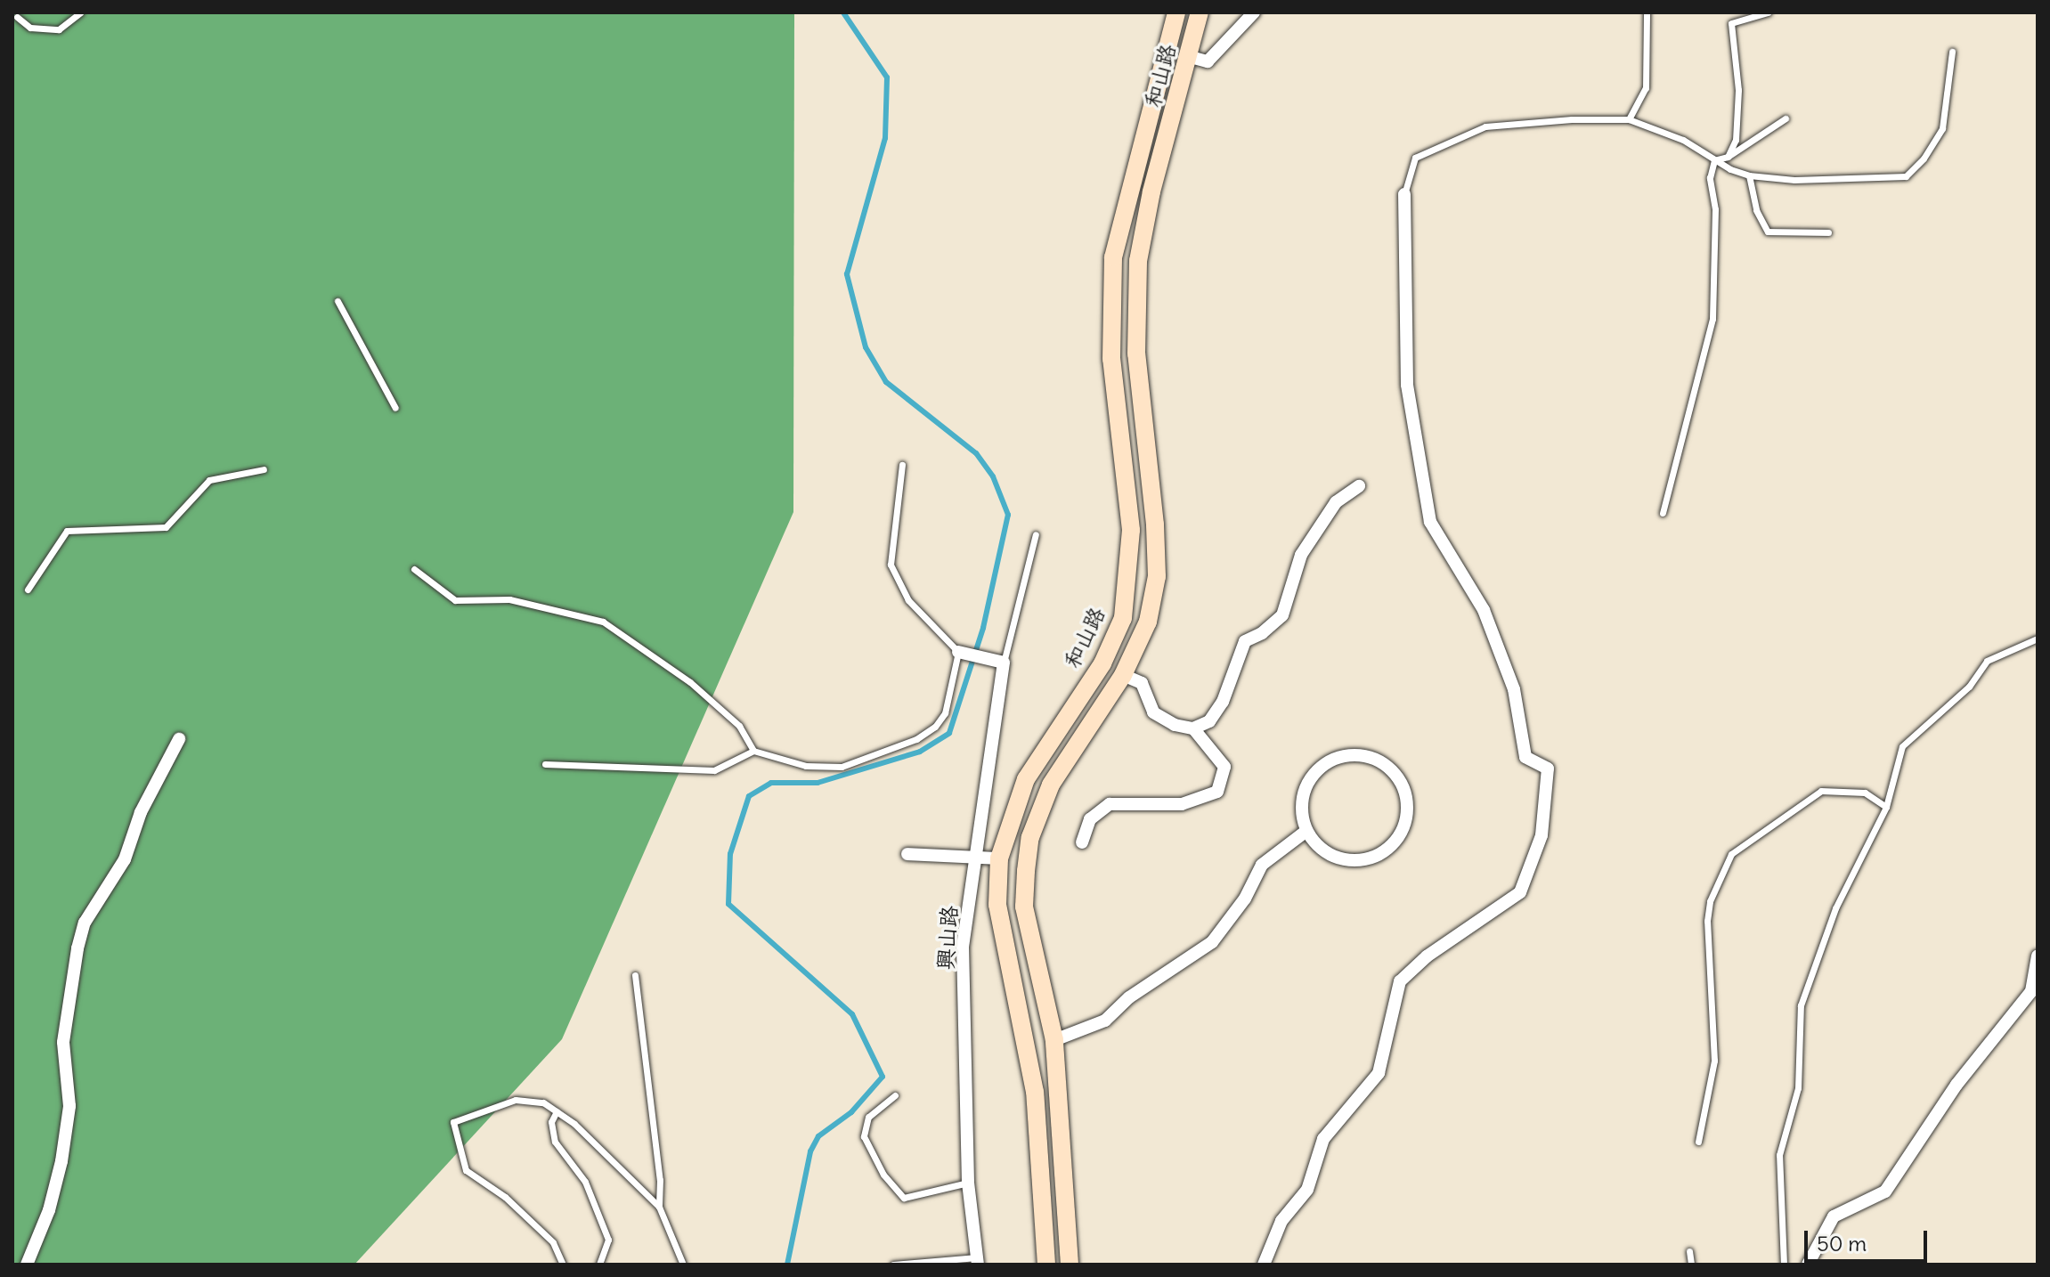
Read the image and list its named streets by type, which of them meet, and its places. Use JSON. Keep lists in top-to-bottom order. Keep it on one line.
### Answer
{"streets":{"main road":["和山路"],"street":["興山路"]},"scale_bar":"50 m"}
